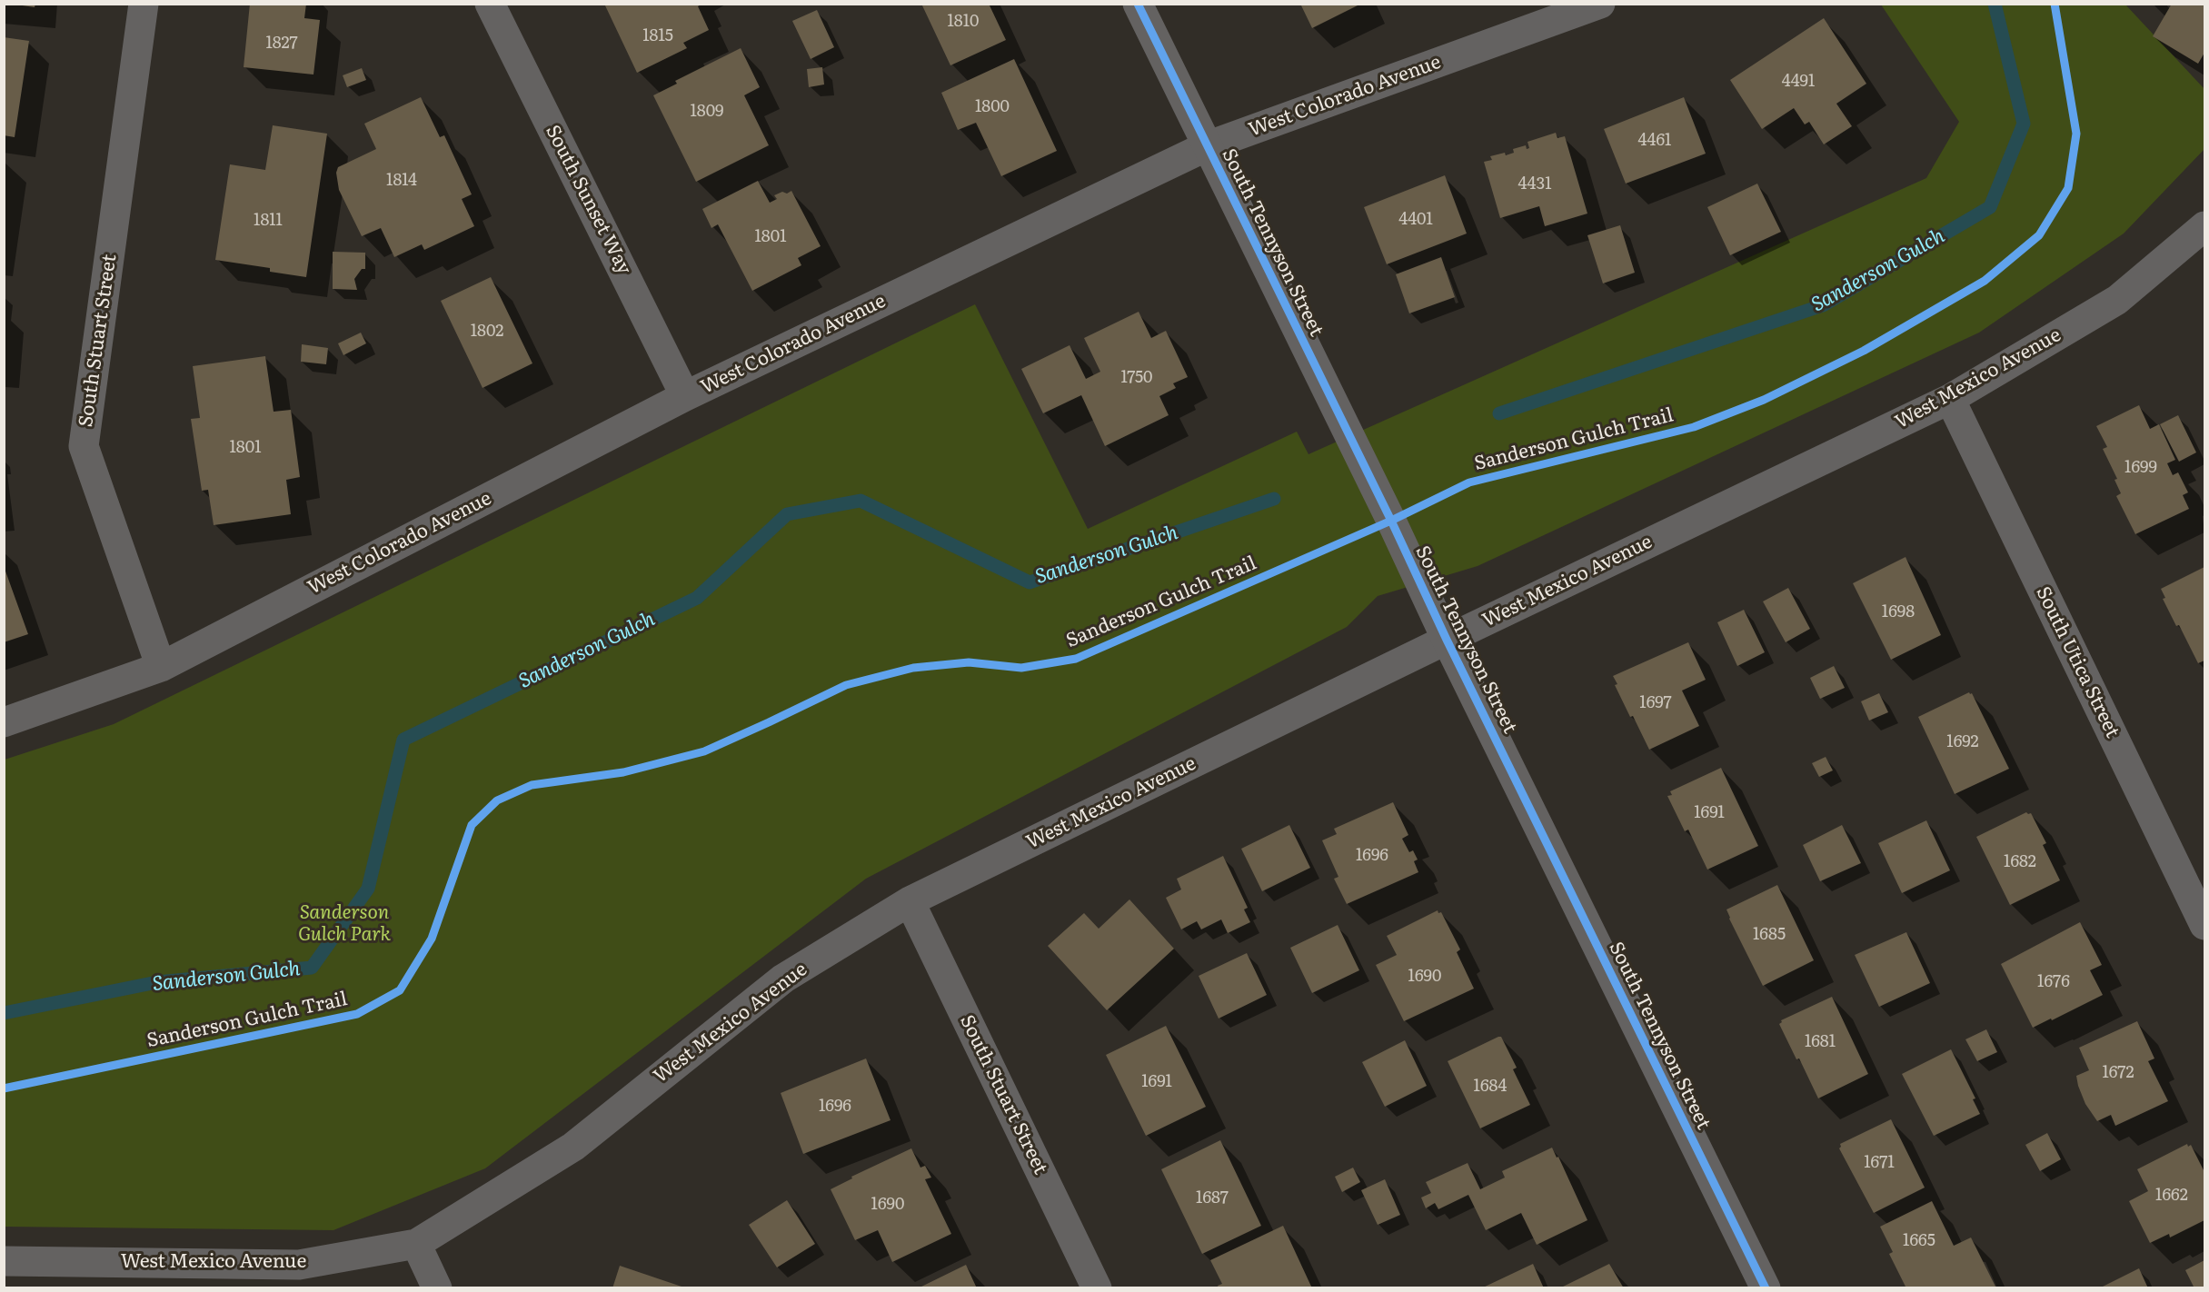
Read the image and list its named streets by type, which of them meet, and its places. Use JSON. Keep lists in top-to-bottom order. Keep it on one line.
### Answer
{"streets":{"street":["West Colorado Avenue","South Sunset Way","South Tennyson Street","South Stuart Street","West Mexico Avenue","South Utica Street"],"cycle path":["Sanderson Gulch Trail"]},"crossings":[["West Colorado Avenue","South Sunset Way"],["West Colorado Avenue","South Tennyson Street"],["West Colorado Avenue","South Stuart Street"],["South Tennyson Street","West Mexico Avenue"],["South Stuart Street","West Mexico Avenue"],["West Mexico Avenue","South Utica Street"]],"water":["Sanderson Gulch"],"parks":["Sanderson Gulch Park"],"house_numbers":["1810","1815","1827","4491","1800","1809","4461","1814","4431","4401","1811","1801","1802","1750","1801","1699","1698","1697","1692","1691","1696","1682","1685","1690","1676","1681","1672","1691","1684","1696","1671","1662","1687","1690","1665"]}
